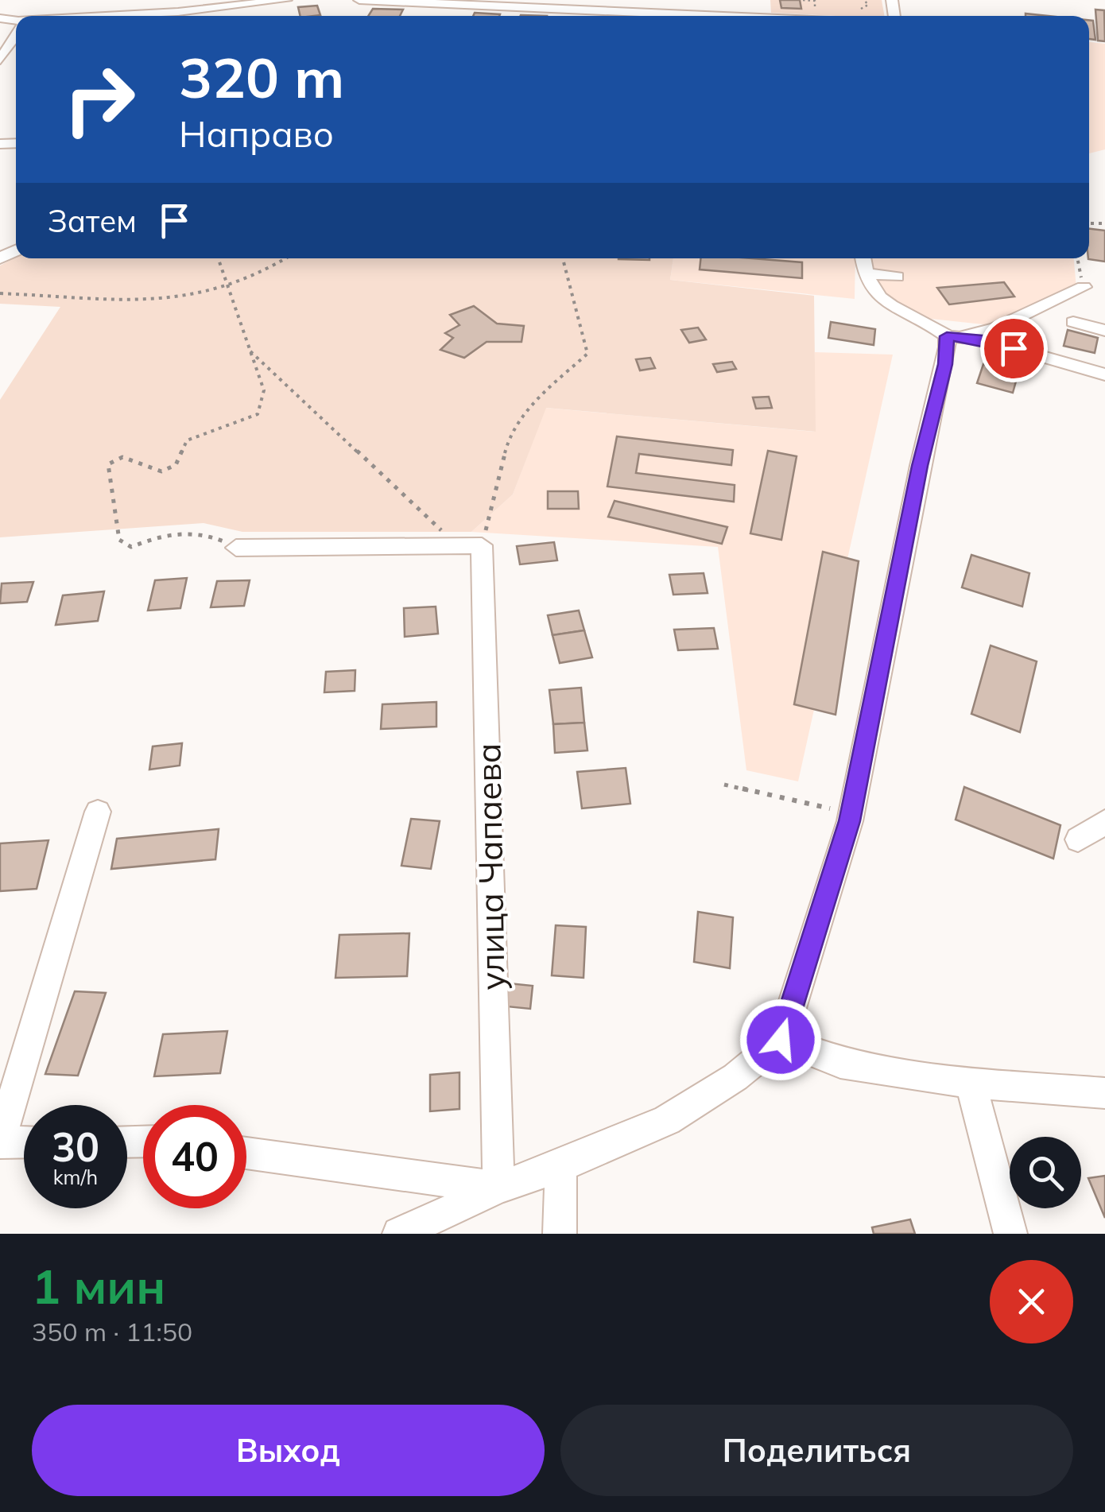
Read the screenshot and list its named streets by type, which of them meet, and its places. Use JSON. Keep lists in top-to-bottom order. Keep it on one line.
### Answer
{"streets":{"street":["улица Чапаева"]},"page":{"turn":["320 m","Направо"],"then":"Затем","speed":"30 km/h","limit":"40","heading":["1 мин","350 m · 11:50"],"buttons":["Выход","Поделиться"]}}
